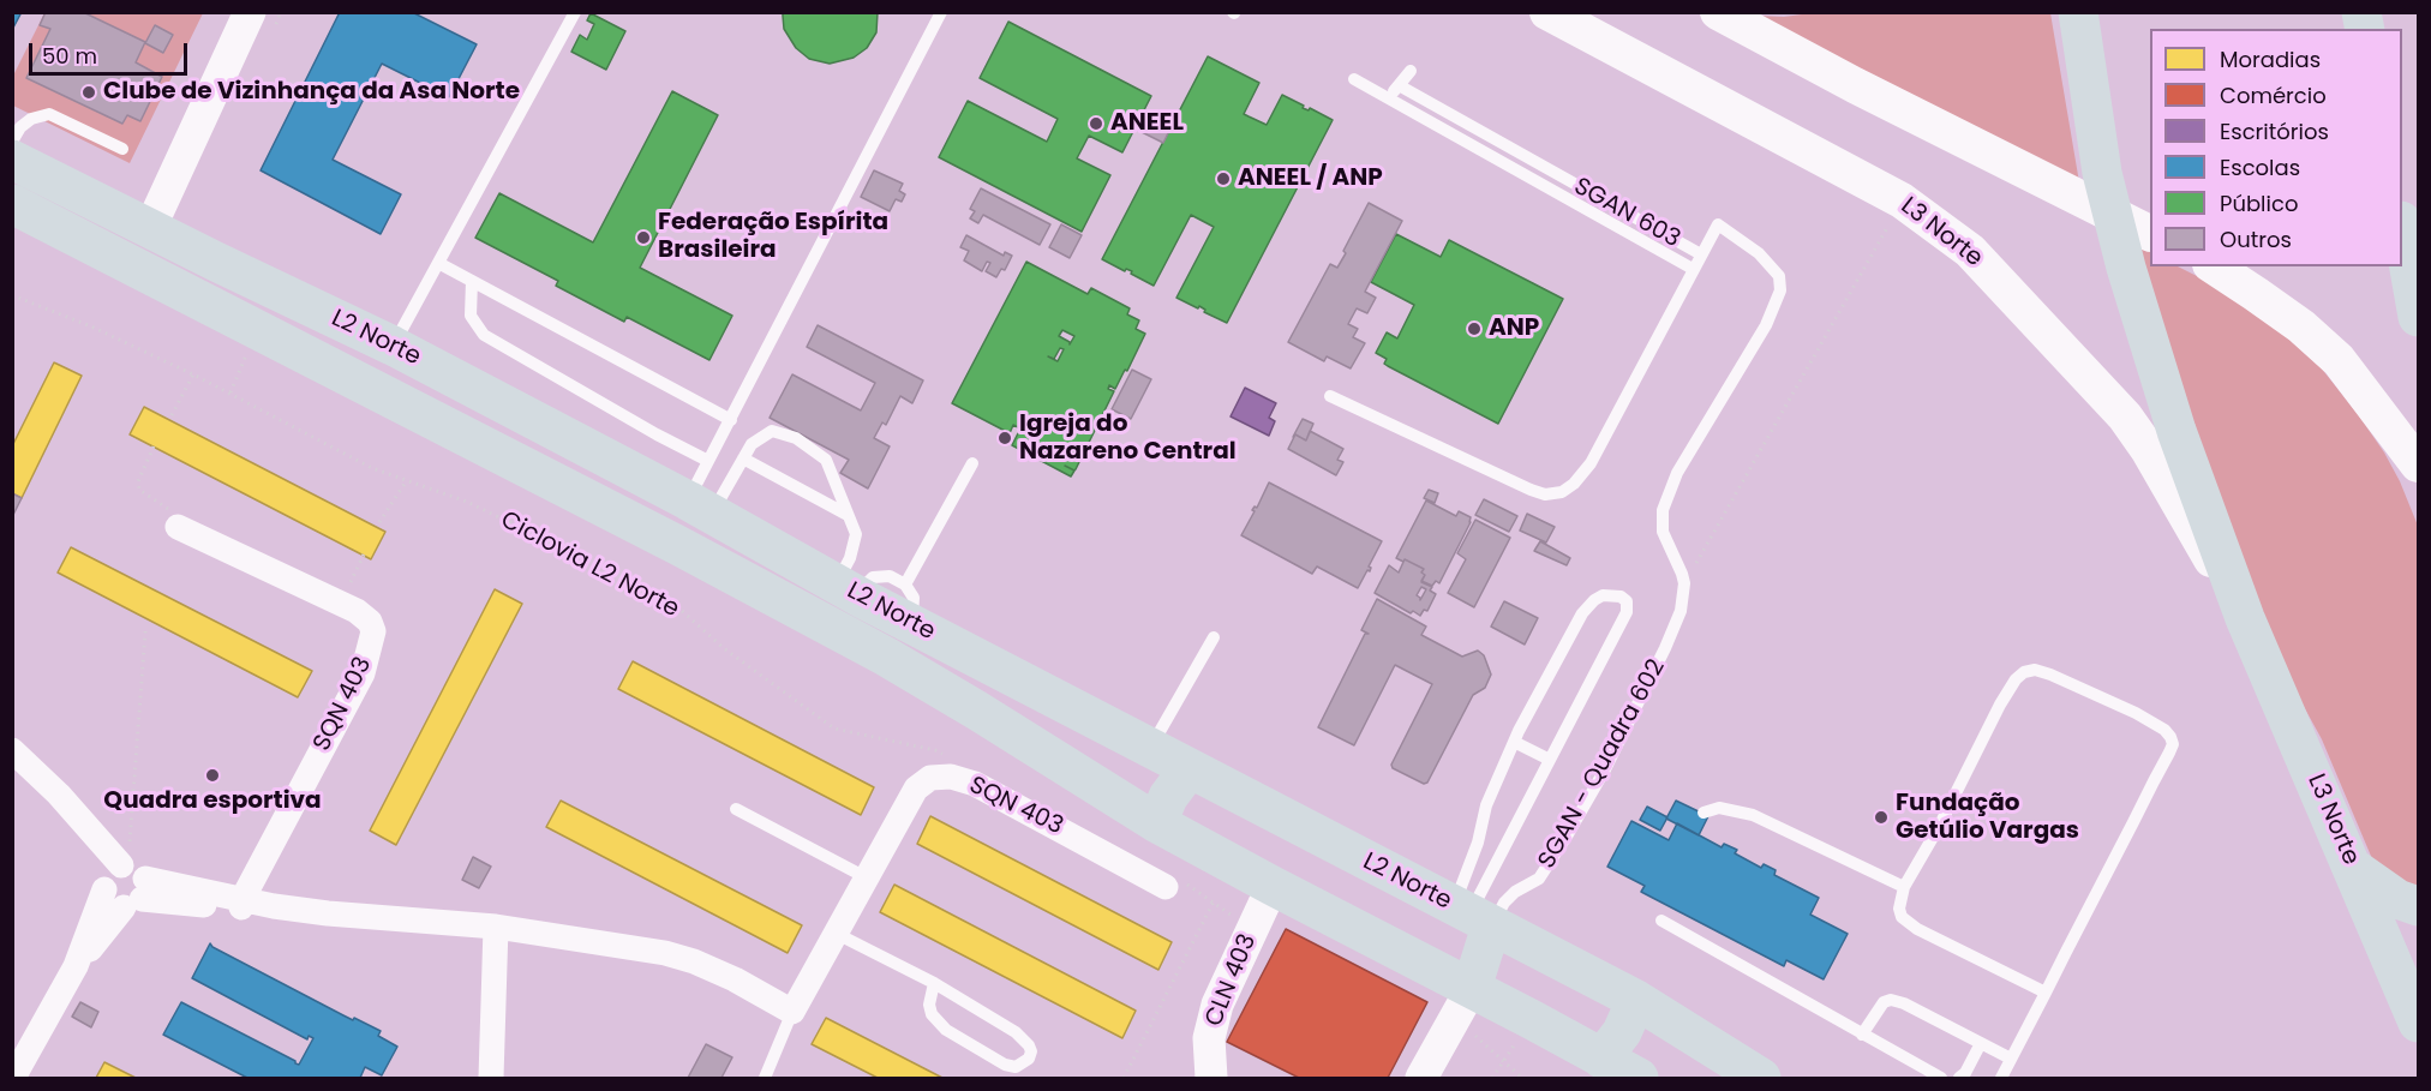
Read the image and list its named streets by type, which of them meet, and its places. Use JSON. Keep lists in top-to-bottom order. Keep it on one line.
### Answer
{"streets":{"main road":["L3 Norte","L2 Norte"],"street":["SQN 403","CLN 403"],"lane":["SGAN 603","SGAN - Quadra 602"],"path":["Ciclovia L2 Norte"]},"crossings":[["L2 Norte","SGAN - Quadra 602"],["L2 Norte","CLN 403"]],"places":["Clube de Vizinhança da Asa Norte","ANEEL","ANEEL / ANP","Federação Espírita Brasileira","ANP","Igreja do Nazareno Central","Quadra esportiva","Fundação Getúlio Vargas"],"legend":["Moradias","Comércio","Escritórios","Escolas","Público","Outros"],"scale_bar":"50 m"}
